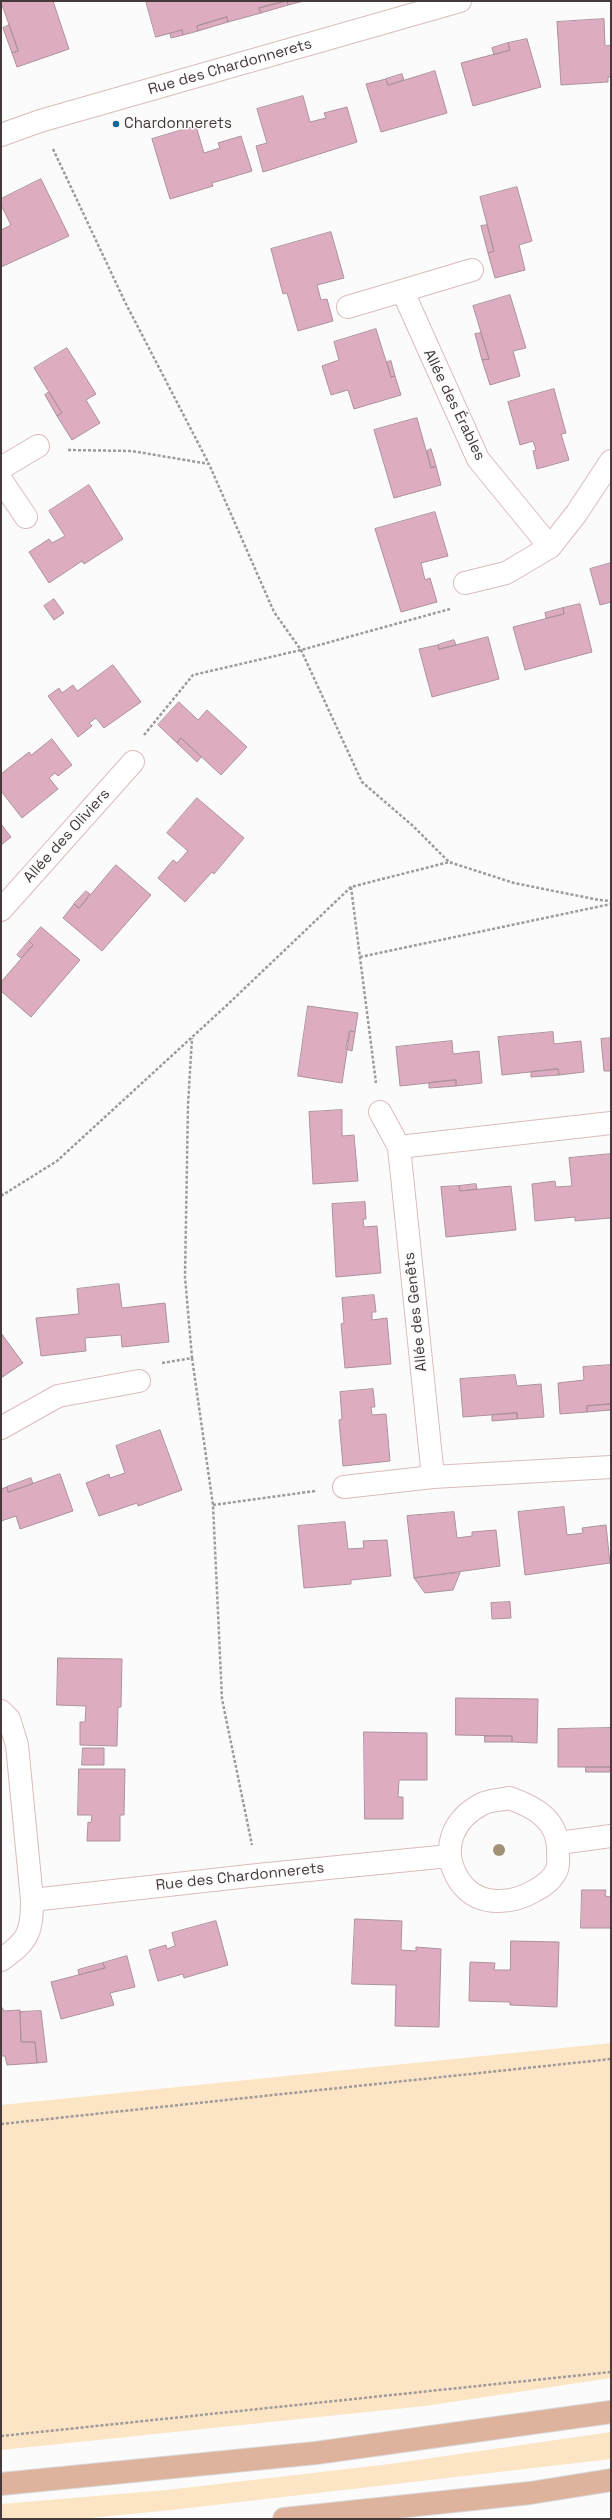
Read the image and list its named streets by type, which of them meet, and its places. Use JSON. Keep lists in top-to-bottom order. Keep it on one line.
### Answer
{"streets":{"street":["Rue des Chardonnerets","Allée des Érables","Allée des Oliviers","Allée des Genêts"]},"places":["Chardonnerets"]}
